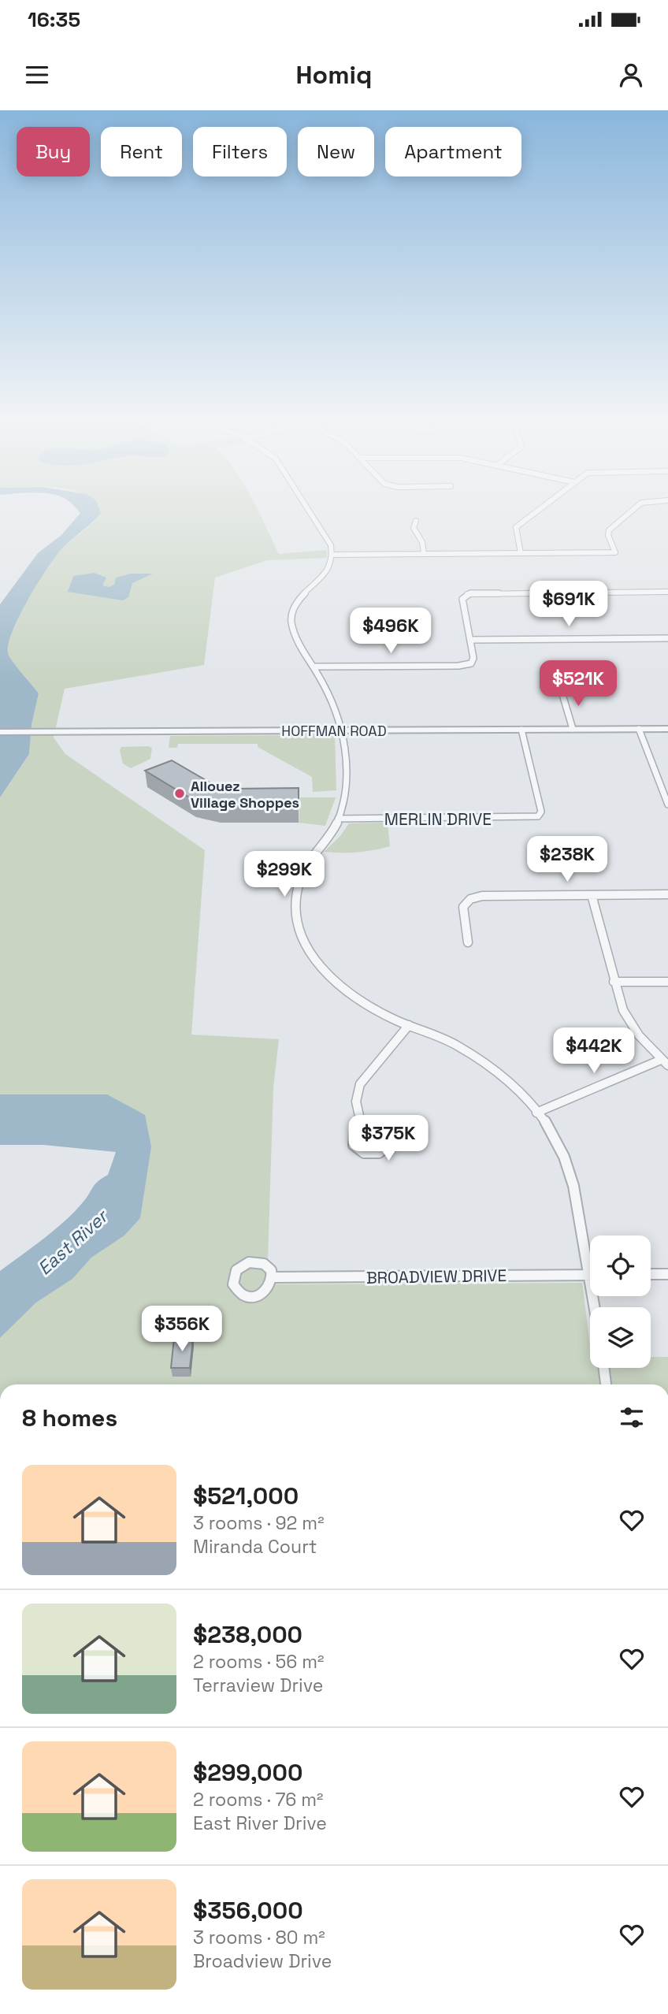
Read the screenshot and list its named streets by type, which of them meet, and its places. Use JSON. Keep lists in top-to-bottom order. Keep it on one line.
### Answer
{"streets":{"street":["HOFFMAN ROAD","MERLIN DRIVE","BROADVIEW DRIVE"]},"crossings":[["HOFFMAN ROAD","MERLIN DRIVE"]],"water":["East River"],"places":["Allouez Village Shoppes"],"page":{"status":"16:35","header":"Homiq","chip":["Buy","Rent","Filters","New","Apartment"],"price":["$691K","$496K","$521K","$238K","$299K","$442K","$375K","$356K"],"heading":"8 homes","list":[{"name":"$521,000","note":"3 rooms · 92 m² · Miranda Court"},{"name":"$238,000","note":"2 rooms · 56 m² · Terraview Drive"},{"name":"$299,000","note":"2 rooms · 76 m² · East River Drive"},{"name":"$356,000","note":"3 rooms · 80 m² · Broadview Drive"}]}}
